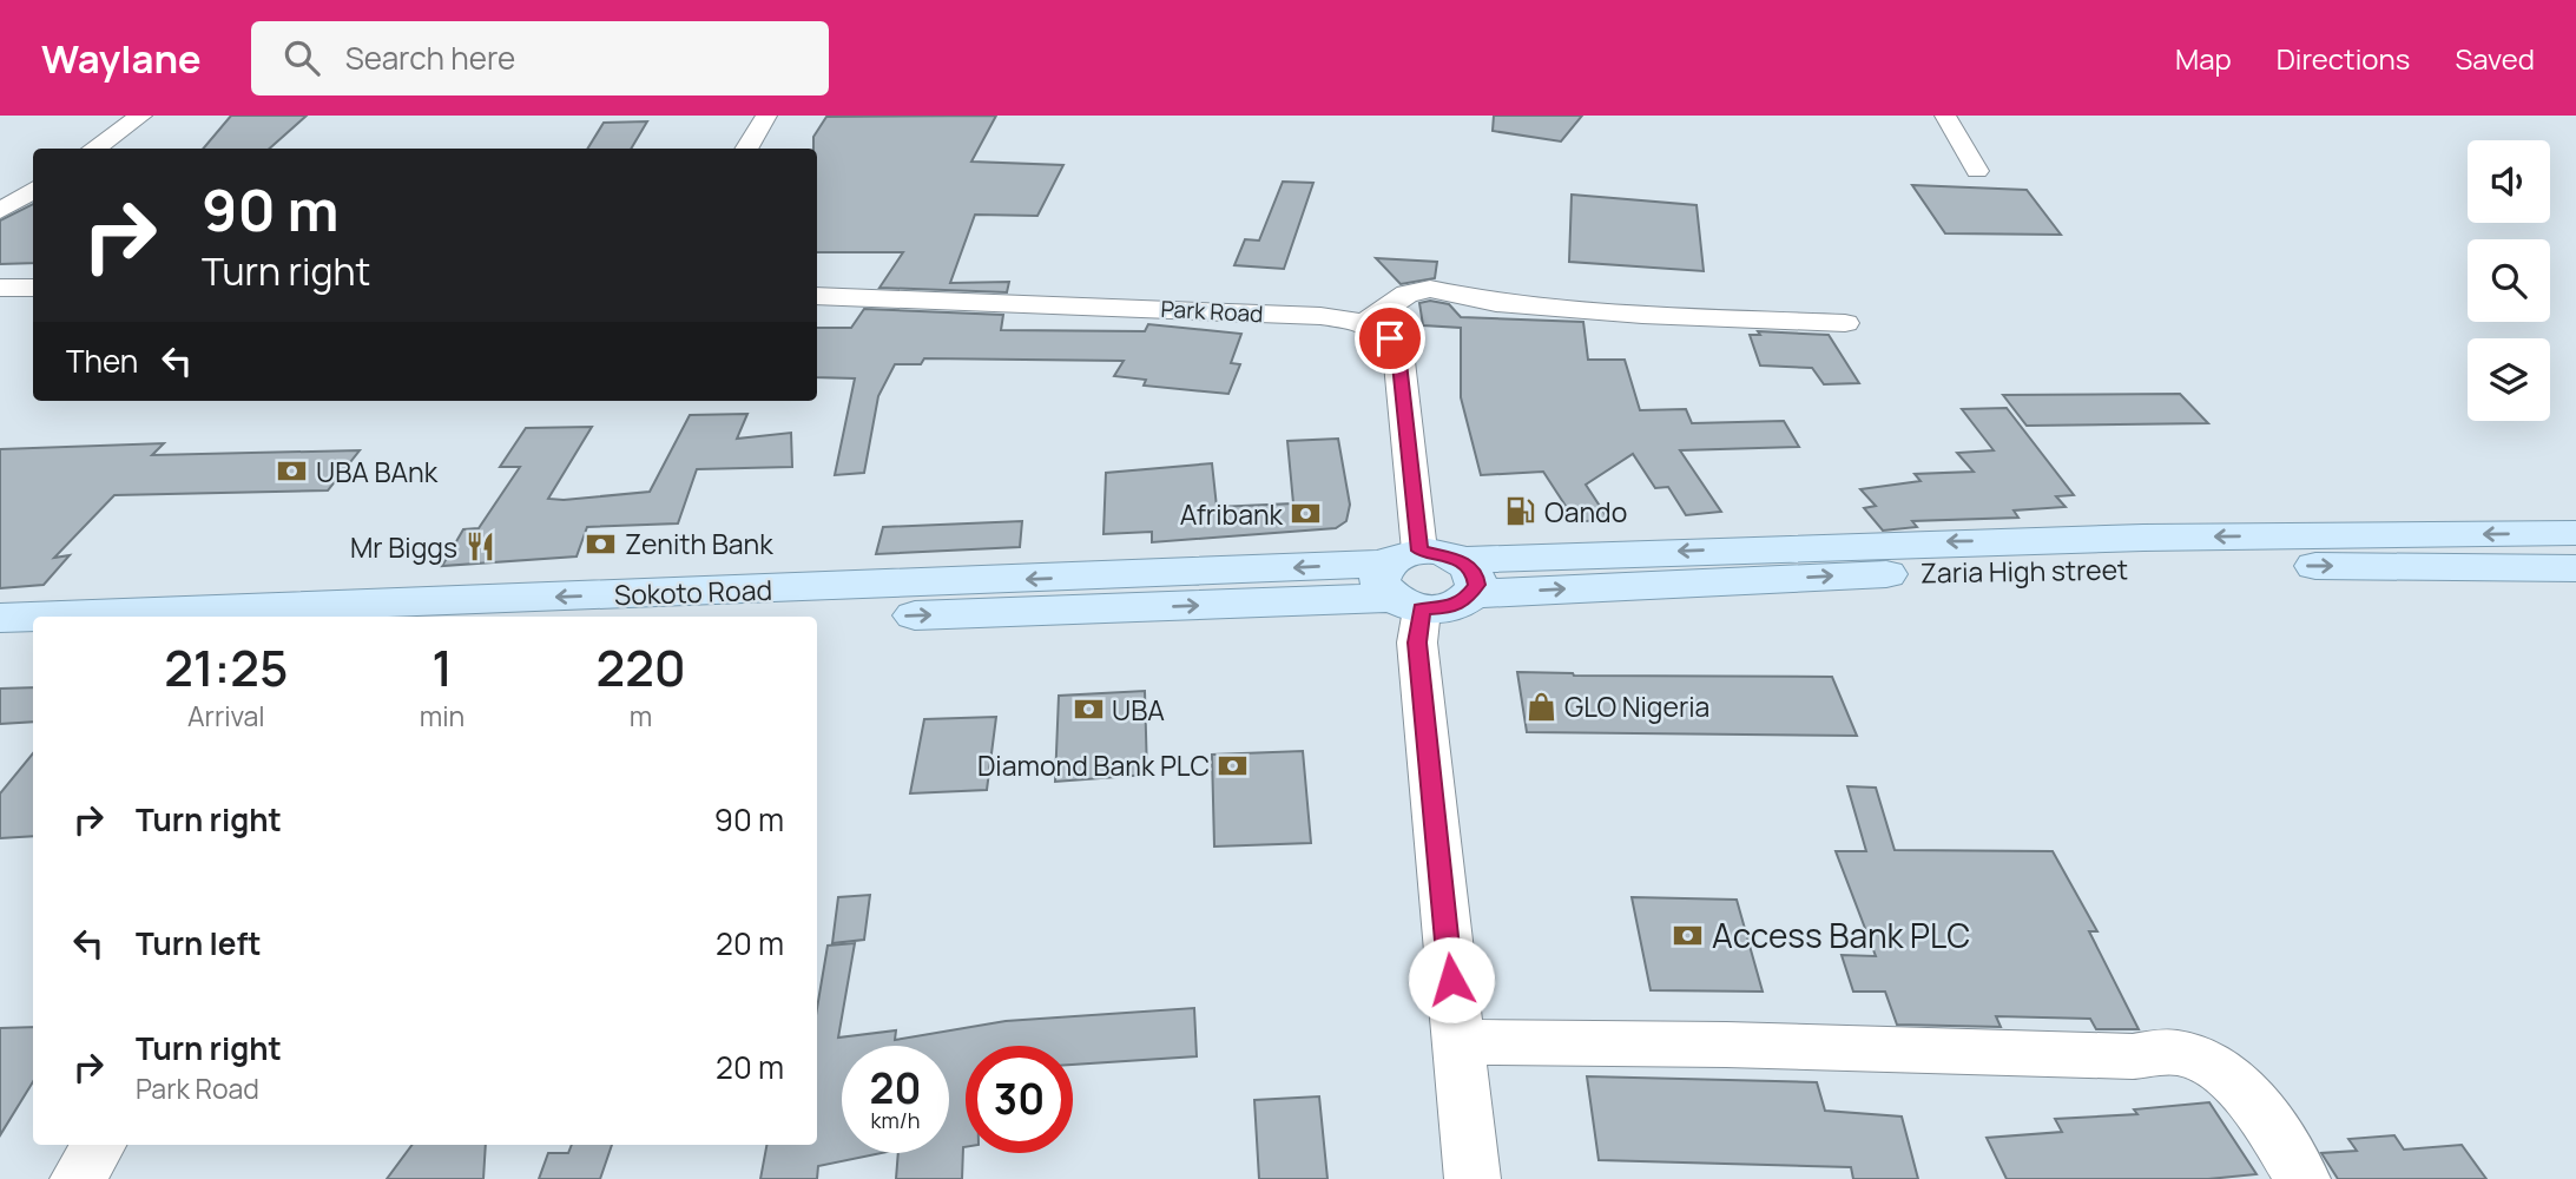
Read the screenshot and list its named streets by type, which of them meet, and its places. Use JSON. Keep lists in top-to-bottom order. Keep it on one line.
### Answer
{"streets":{"main road":["Zaria High street","Sokoto Road"],"street":["Park Road"]},"crossings":[["Park Road","Zaria High street"],["Park Road","Sokoto Road"],["Zaria High street","Sokoto Road"]],"places":{"bank":["UBA BAnk","Afribank","Zenith Bank","UBA","Diamond Bank PLC","Access Bank PLC"],"fuel station":["Oando"],"restaurant":["Mr Biggs"],"shop":["GLO Nigeria"]},"page":{"header":"Waylane","search":"Search here","nav":["Map","Directions","Saved"],"turn":["90 m","Turn right"],"then":"Then","eta":["21:25","Arrival","1","min","220","m"],"list":[{"name":"Turn right","value":"90 m"},{"name":"Turn left","value":"20 m"},{"name":"Turn right","note":"Park Road","value":"20 m"}],"speed":"20 km/h","limit":"30"}}
